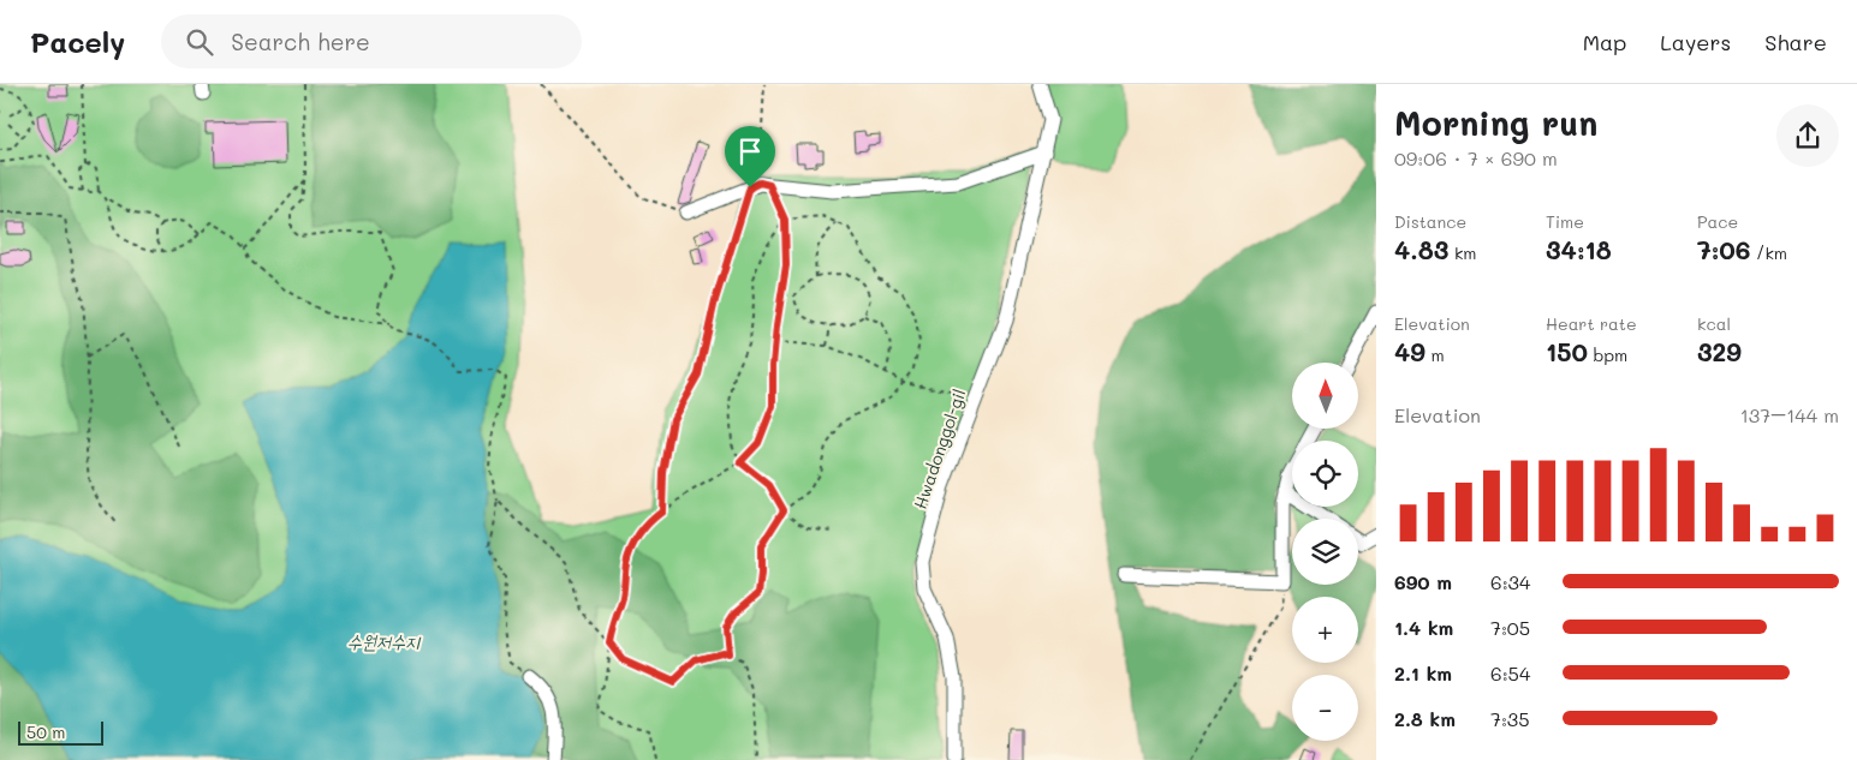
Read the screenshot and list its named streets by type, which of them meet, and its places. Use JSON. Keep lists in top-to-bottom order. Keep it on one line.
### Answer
{"streets":{"street":["Hwadonggol-gil"]},"water":["수원저수지"],"scale_bar":"50 m","north":"top","page":{"header":"Pacely","search":"Search here","nav":["Map","Layers","Share"],"heading":["Morning run","09:06 · 7 × 690 m"],"stats":[["Distance","4.83 km"],["Time","34:18"],["Pace","7:06 /km"],["Elevation","49 m"],["Heart rate","150 bpm"],["kcal","329"]],"map_buttons":["+","−"],"chart":["Elevation","137–144 m"],"list":[{"name":"690 m","note":"6:34"},{"name":"1.4 km","note":"7:05"},{"name":"2.1 km","note":"6:54"},{"name":"2.8 km","note":"7:35"}],"scale":"50 m"}}
